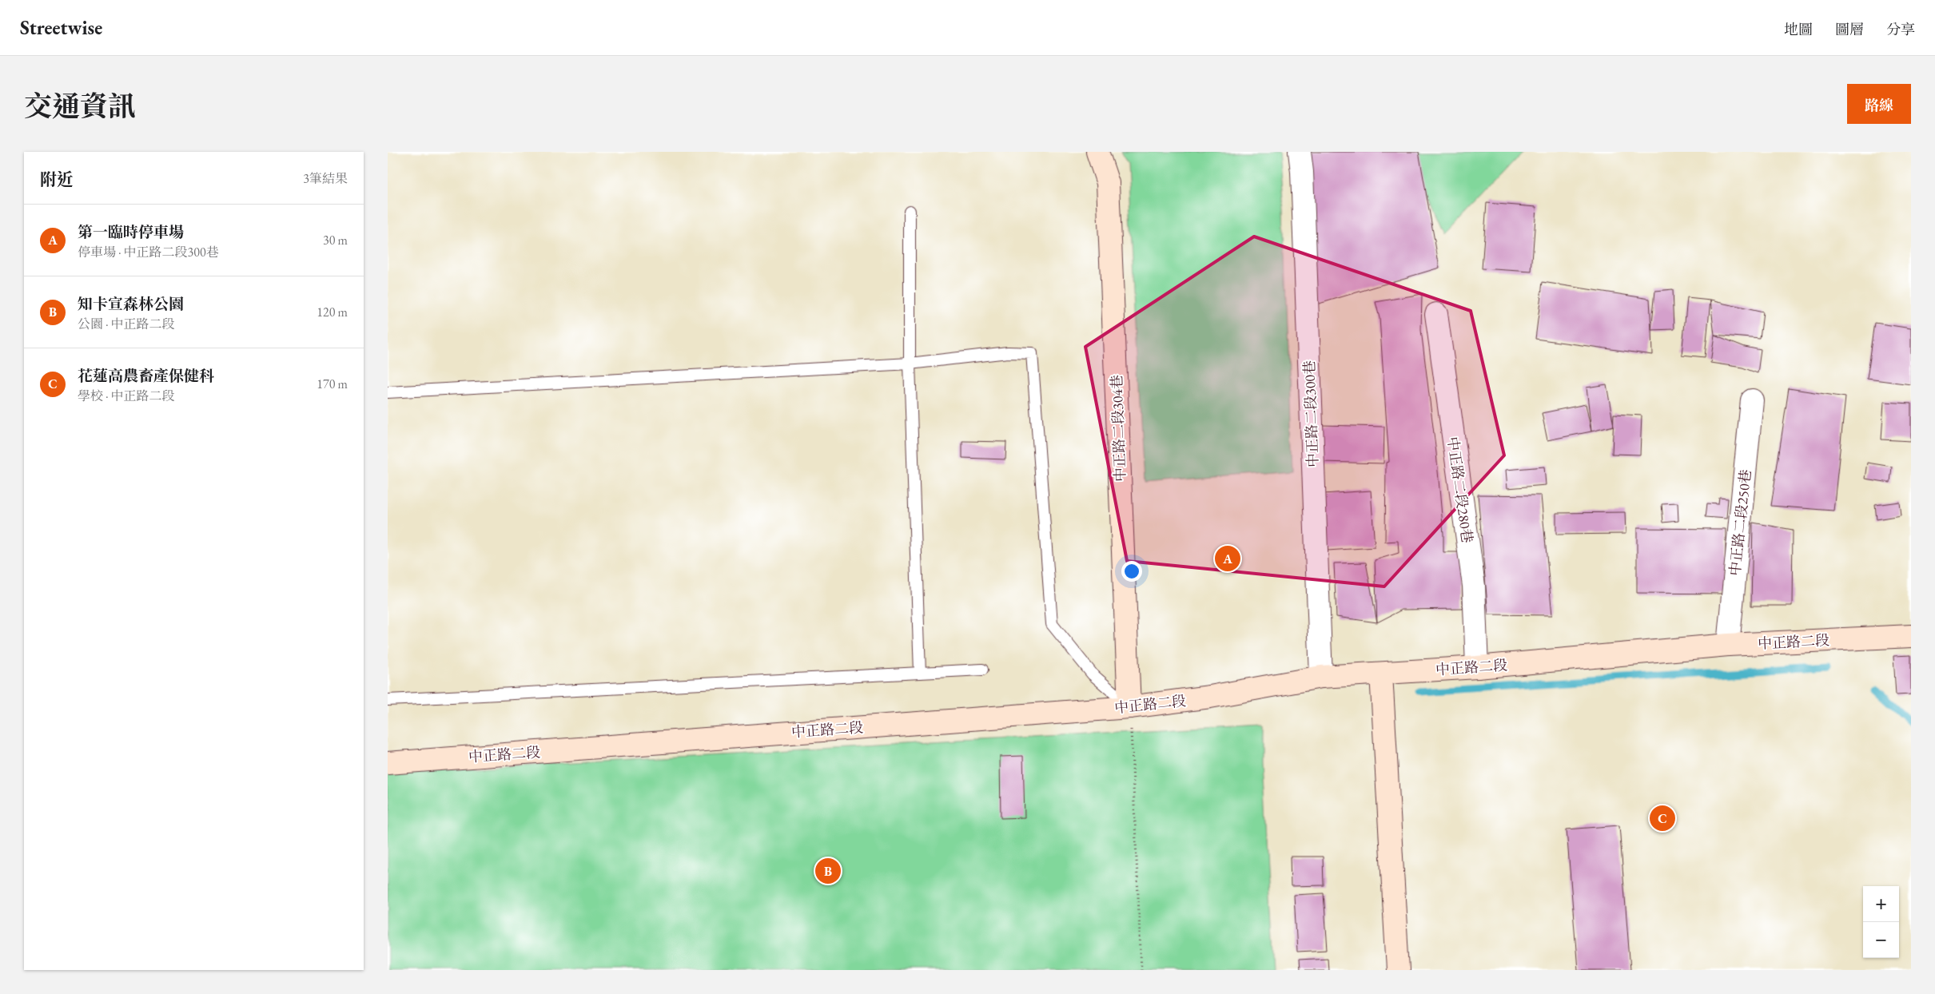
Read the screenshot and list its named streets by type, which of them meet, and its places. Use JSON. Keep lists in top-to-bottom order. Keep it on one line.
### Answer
{"streets":{"street":["中正路二段300巷","中正路二段304巷","中正路二段280巷","中正路二段250巷","中正路二段"]},"crossings":[["中正路二段300巷","中正路二段"],["中正路二段304巷","中正路二段"],["中正路二段280巷","中正路二段"],["中正路二段250巷","中正路二段"]],"page":{"header":"Streetwise","nav":["地圖","圖層","分享"],"title":"交通資訊","buttons":"路線","heading":["附近","3筆結果"],"list":[{"mark":"A","name":"第一臨時停車場","note":"停車場 · 中正路二段300巷","value":"30 m"},{"mark":"B","name":"知卡宣森林公園","note":"公園 · 中正路二段","value":"120 m"},{"mark":"C","name":"花蓮高農畜產保健科","note":"學校 · 中正路二段","value":"170 m"}],"pins":["A","C","B"],"map_buttons":["+","−"]}}
